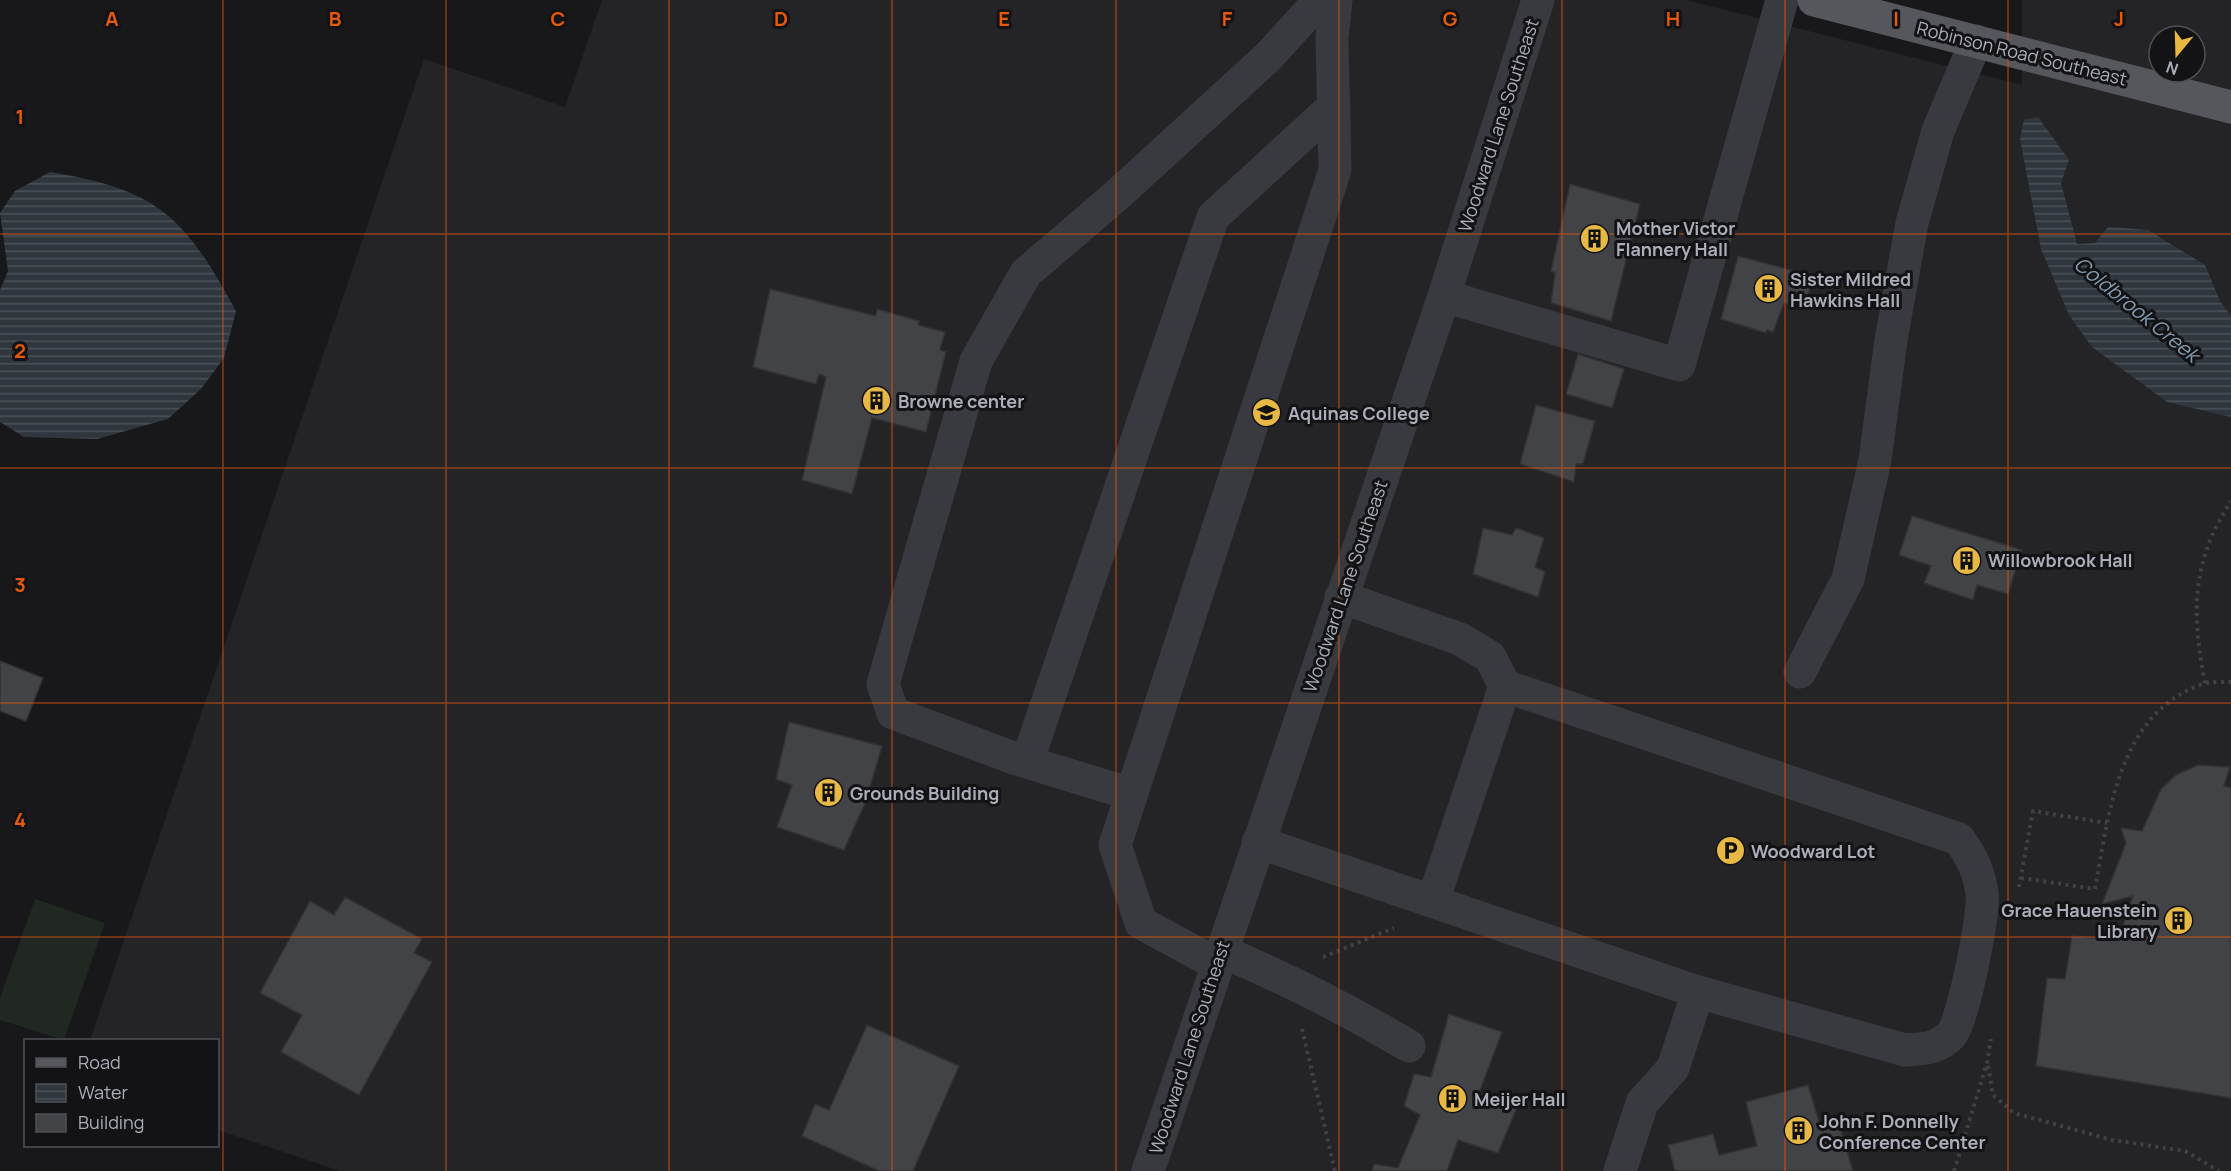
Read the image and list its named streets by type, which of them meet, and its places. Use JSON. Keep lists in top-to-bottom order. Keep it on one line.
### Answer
{"streets":{"main road":["Robinson Road Southeast"],"street":["Woodward Lane Southeast"]},"water":["Coldbrook Creek"],"places":{"building":["Mother Victor Flannery Hall","Sister Mildred Hawkins Hall","Browne center","Willowbrook Hall","Grounds Building","Grace Hauenstein Library","Meijer Hall","John F. Donnelly Conference Center"],"school or university":["Aquinas College"],"parking":["Woodward Lot"]},"legend":["Road","Water","Building"],"north":"bottom","grid":{"columns":["A","B","C","D","E","F","G","H","I","J"],"rows":["1","2","3","4"]}}
